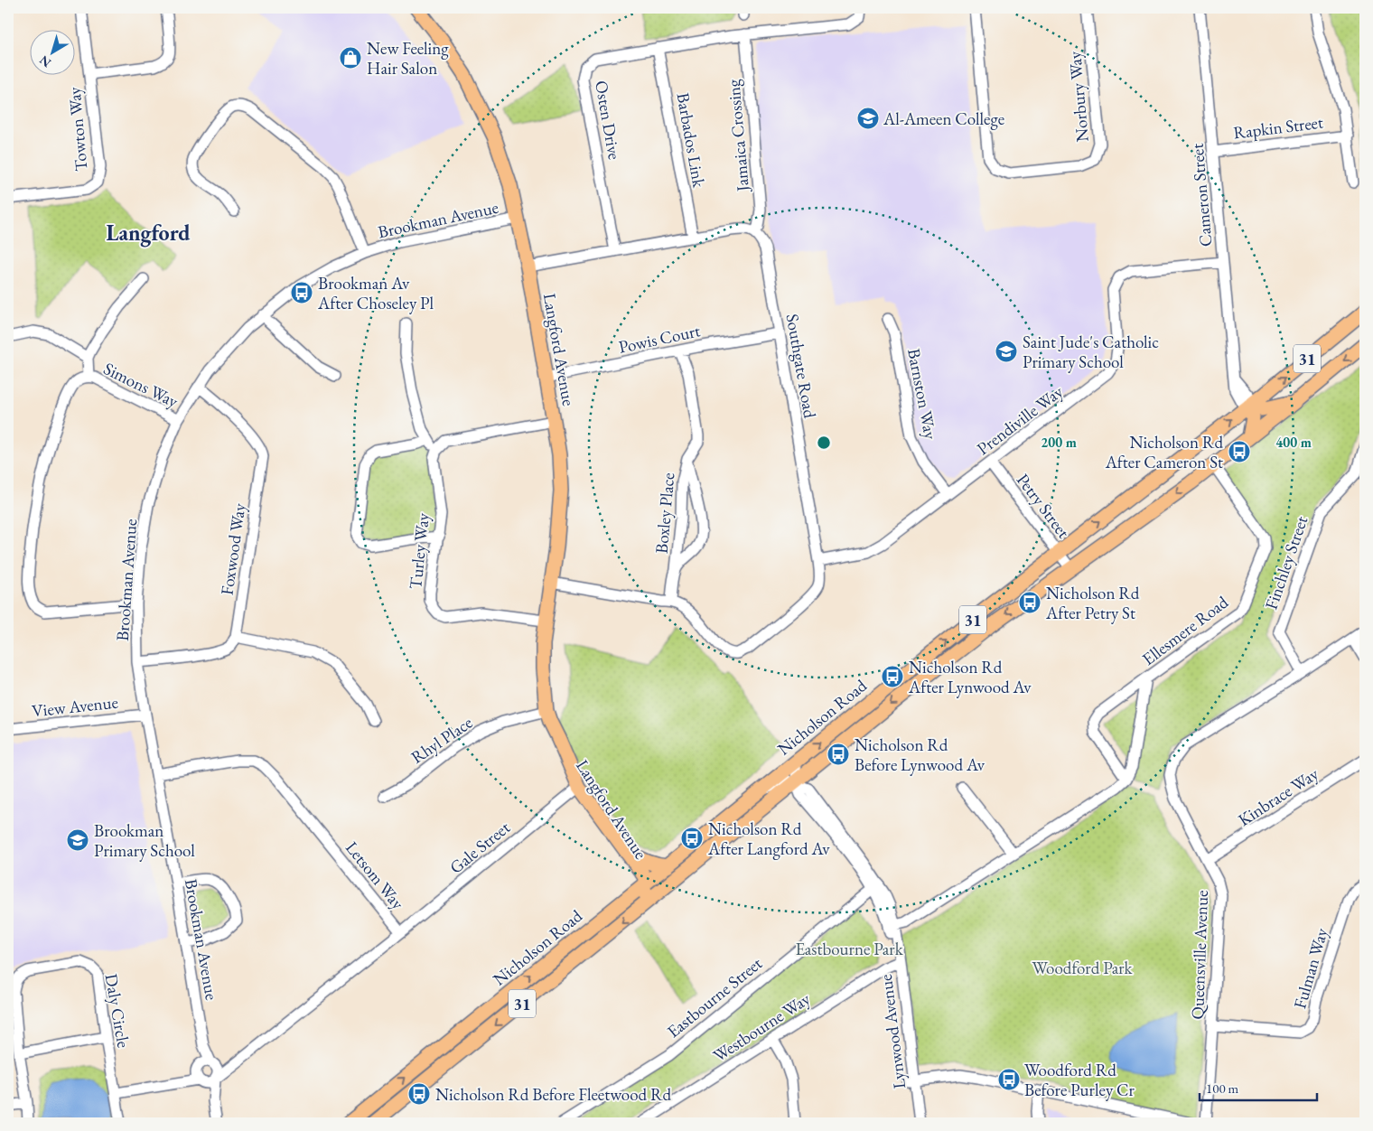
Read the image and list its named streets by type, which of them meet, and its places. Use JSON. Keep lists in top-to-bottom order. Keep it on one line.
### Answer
{"streets":{"main road":["Langford Avenue","31","Nicholson Road"],"street":["Norbury Way","Osten Drive","Rapkin Street","Towton Way","Jamaica Crossing","Barbados Link","Cameron Street","Brookman Avenue","Powis Court","Southgate Road","Simons Way","Barnston Way","Prendiville Way","Petry Street","Boxley Place","Foxwood Way","Turley Way","Finchley Street","Ellesmere Road","View Avenue","Rhyl Place","Kinbrace Way","Gale Street","Letsom Way","Queensville Avenue","Fulman Way","Eastbourne Street","Daly Circle","Westbourne Way","Lynwood Avenue"]},"crossings":[["Osten Drive","Jamaica Crossing"],["Osten Drive","Barbados Link"],["Rapkin Street","Cameron Street"],["Jamaica Crossing","Southgate Road"],["Cameron Street","Prendiville Way"],["Cameron Street","Nicholson Road"],["Brookman Avenue","Langford Avenue"],["Brookman Avenue","Simons Way"],["Brookman Avenue","Foxwood Way"],["Brookman Avenue","View Avenue"],["Brookman Avenue","Letsom Way"],["Powis Court","Langford Avenue"],["Powis Court","Southgate Road"],["Powis Court","Boxley Place"],["Langford Avenue","Southgate Road"],["Langford Avenue","Turley Way"],["Langford Avenue","Nicholson Road"],["Langford Avenue","Rhyl Place"],["Langford Avenue","Gale Street"],["Southgate Road","Prendiville Way"],["Southgate Road","Boxley Place"],["Barnston Way","Prendiville Way"],["Prendiville Way","Petry Street"],["Petry Street","Nicholson Road"],["Finchley Street","Queensville Avenue"],["Ellesmere Road","Nicholson Road"],["Nicholson Road","Lynwood Avenue"],["Kinbrace Way","Queensville Avenue"],["Gale Street","Letsom Way"],["Letsom Way","Daly Circle"],["Queensville Avenue","Fulman Way"],["Eastbourne Street","Lynwood Avenue"],["Westbourne Way","Lynwood Avenue"]],"districts":["Langford"],"parks":["Eastbourne Park","Woodford Park"],"places":{"shop":["New Feeling Hair Salon"],"school or university":["Al-Ameen College","Saint Jude's Catholic Primary School","Brookman Primary School"],"bus stop":["Brookman Av After Choseley Pl","Nicholson Rd After Cameron St","Nicholson Rd After Petry St","Nicholson Rd After Lynwood Av","Nicholson Rd Before Lynwood Av","Nicholson Rd After Langford Av","Woodford Rd Before Purley Cr","Nicholson Rd Before Fleetwood Rd"]},"scale_bar":"100 m","north":"bottom left","rings":["200 m","400 m"]}
